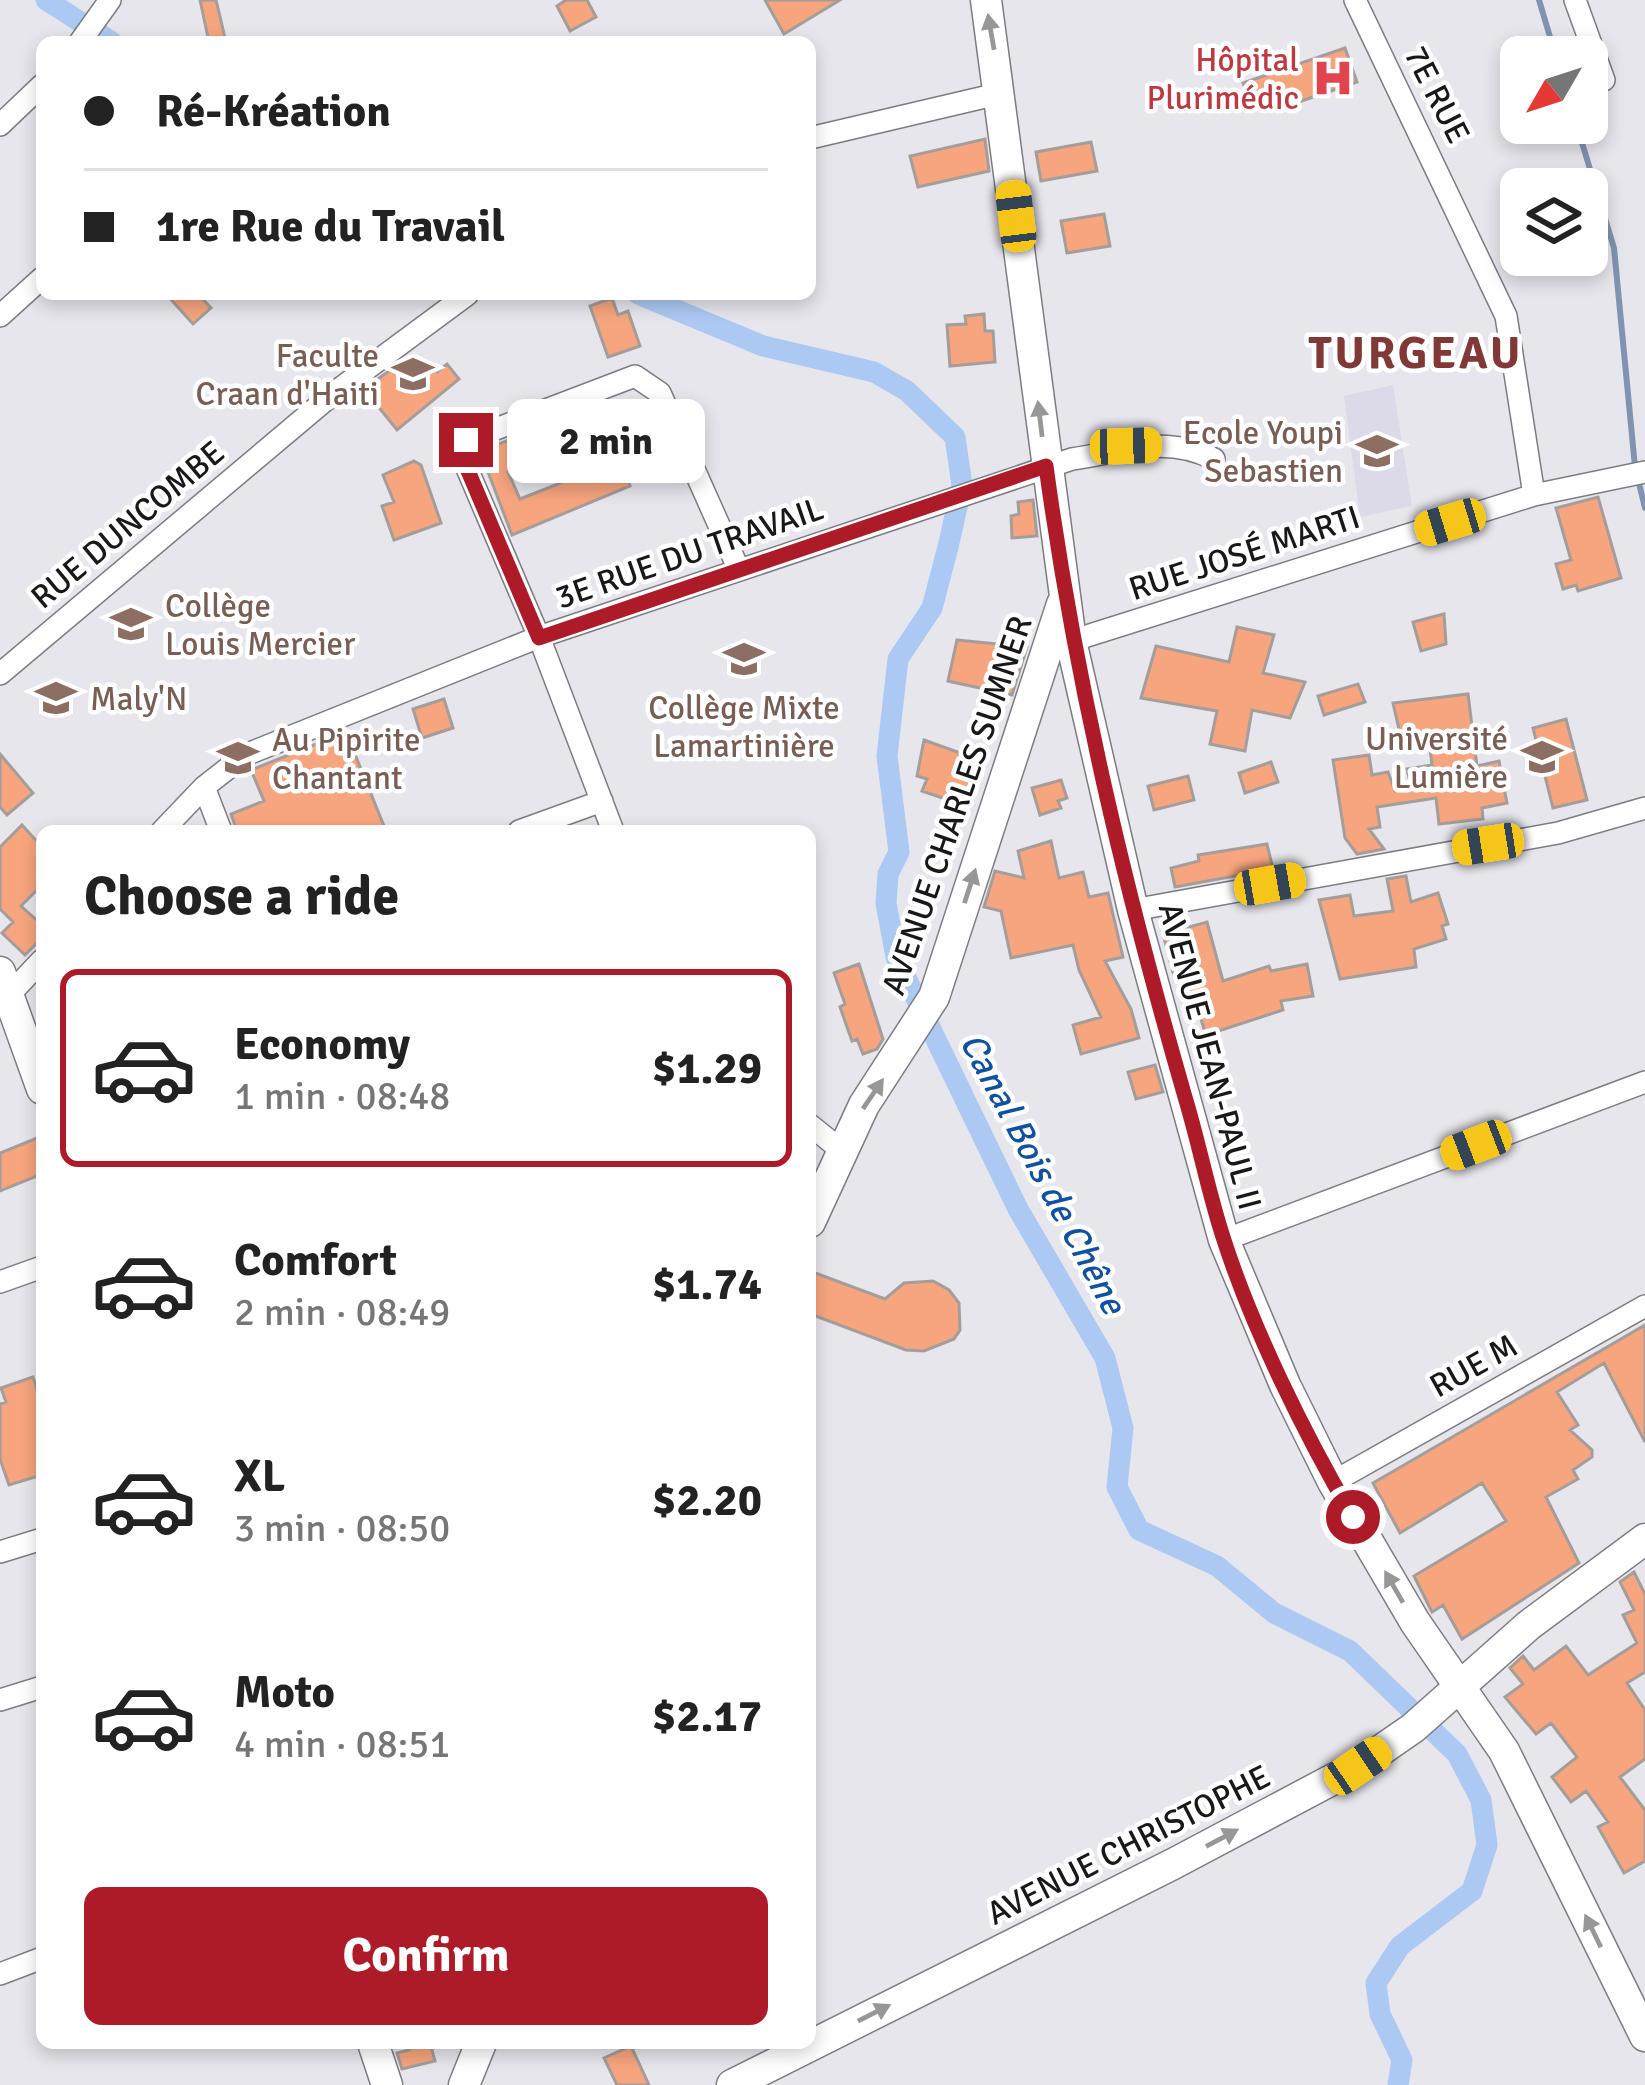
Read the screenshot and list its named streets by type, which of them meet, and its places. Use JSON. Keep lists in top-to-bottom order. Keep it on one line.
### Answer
{"streets":{"street":["7E RUE","RUE DUNCOMBE","3E RUE DU TRAVAIL","RUE JOSÉ MARTI","AVENUE CHARLES SUMNER","AVENUE JEAN-PAUL II","RUE M","AVENUE CHRISTOPHE"]},"crossings":[["7E RUE","RUE JOSÉ MARTI"],["3E RUE DU TRAVAIL","AVENUE CHARLES SUMNER"],["RUE JOSÉ MARTI","AVENUE CHARLES SUMNER"],["RUE JOSÉ MARTI","AVENUE JEAN-PAUL II"],["AVENUE CHARLES SUMNER","AVENUE JEAN-PAUL II"],["AVENUE JEAN-PAUL II","RUE M"],["AVENUE JEAN-PAUL II","AVENUE CHRISTOPHE"]],"one_way":["AVENUE CHARLES SUMNER","AVENUE JEAN-PAUL II","AVENUE CHRISTOPHE"],"districts":["TURGEAU"],"water":["Canal Bois de Chêne"],"places":{"hospital":["Hôpital Plurimédic"],"school or university":["Faculte Craan d'Haiti","Ecole Youpi Sebastien","Collège Louis Mercier","Collège Mixte Lamartinière","Maly'N","Université Lumière","Au Pipirite Chantant"]},"north":"bottom left","page":{"banner":["Ré-Kréation","1re Rue du Travail"],"bubble":"2 min","heading":"Choose a ride","list":[{"name":"Economy","note":"1 min · 08:48","value":"$1.29"},{"name":"Comfort","note":"2 min · 08:49","value":"$1.74"},{"name":"XL","note":"3 min · 08:50","value":"$2.20"},{"name":"Moto","note":"4 min · 08:51","value":"$2.17"}],"buttons":"Confirm"}}
